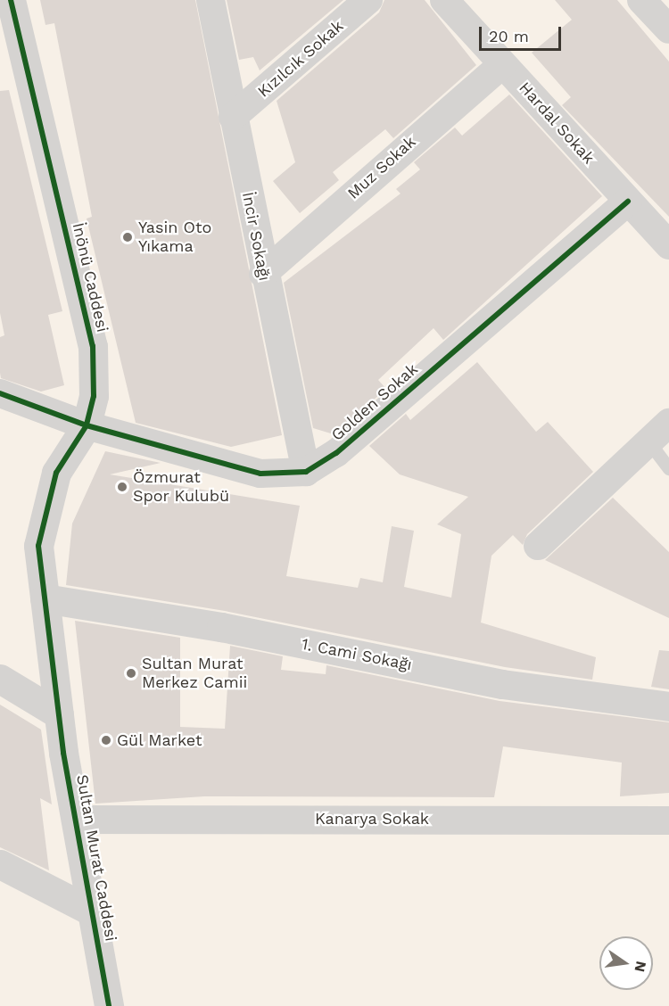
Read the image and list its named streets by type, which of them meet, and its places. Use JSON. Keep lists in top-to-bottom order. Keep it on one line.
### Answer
{"streets":{"street":["Kızılcık Sokak","Hardal Sokak","Muz Sokak","İncir Sokağı","İnönü Caddesi","Golden Sokak","1. Cami Sokağı","Kanarya Sokak","Sultan Murat Caddesi"]},"crossings":[["Kızılcık Sokak","İncir Sokağı"],["Hardal Sokak","Muz Sokak"],["Hardal Sokak","Golden Sokak"],["Muz Sokak","İncir Sokağı"],["İncir Sokağı","Golden Sokak"],["İnönü Caddesi","Golden Sokak"],["İnönü Caddesi","1. Cami Sokağı"],["İnönü Caddesi","Sultan Murat Caddesi"],["Kanarya Sokak","Sultan Murat Caddesi"]],"places":["Yasin Oto Yıkama","Özmurat Spor Kulubü","Sultan Murat Merkez Camii","Gül Market"],"scale_bar":"20 m","north":"right"}
